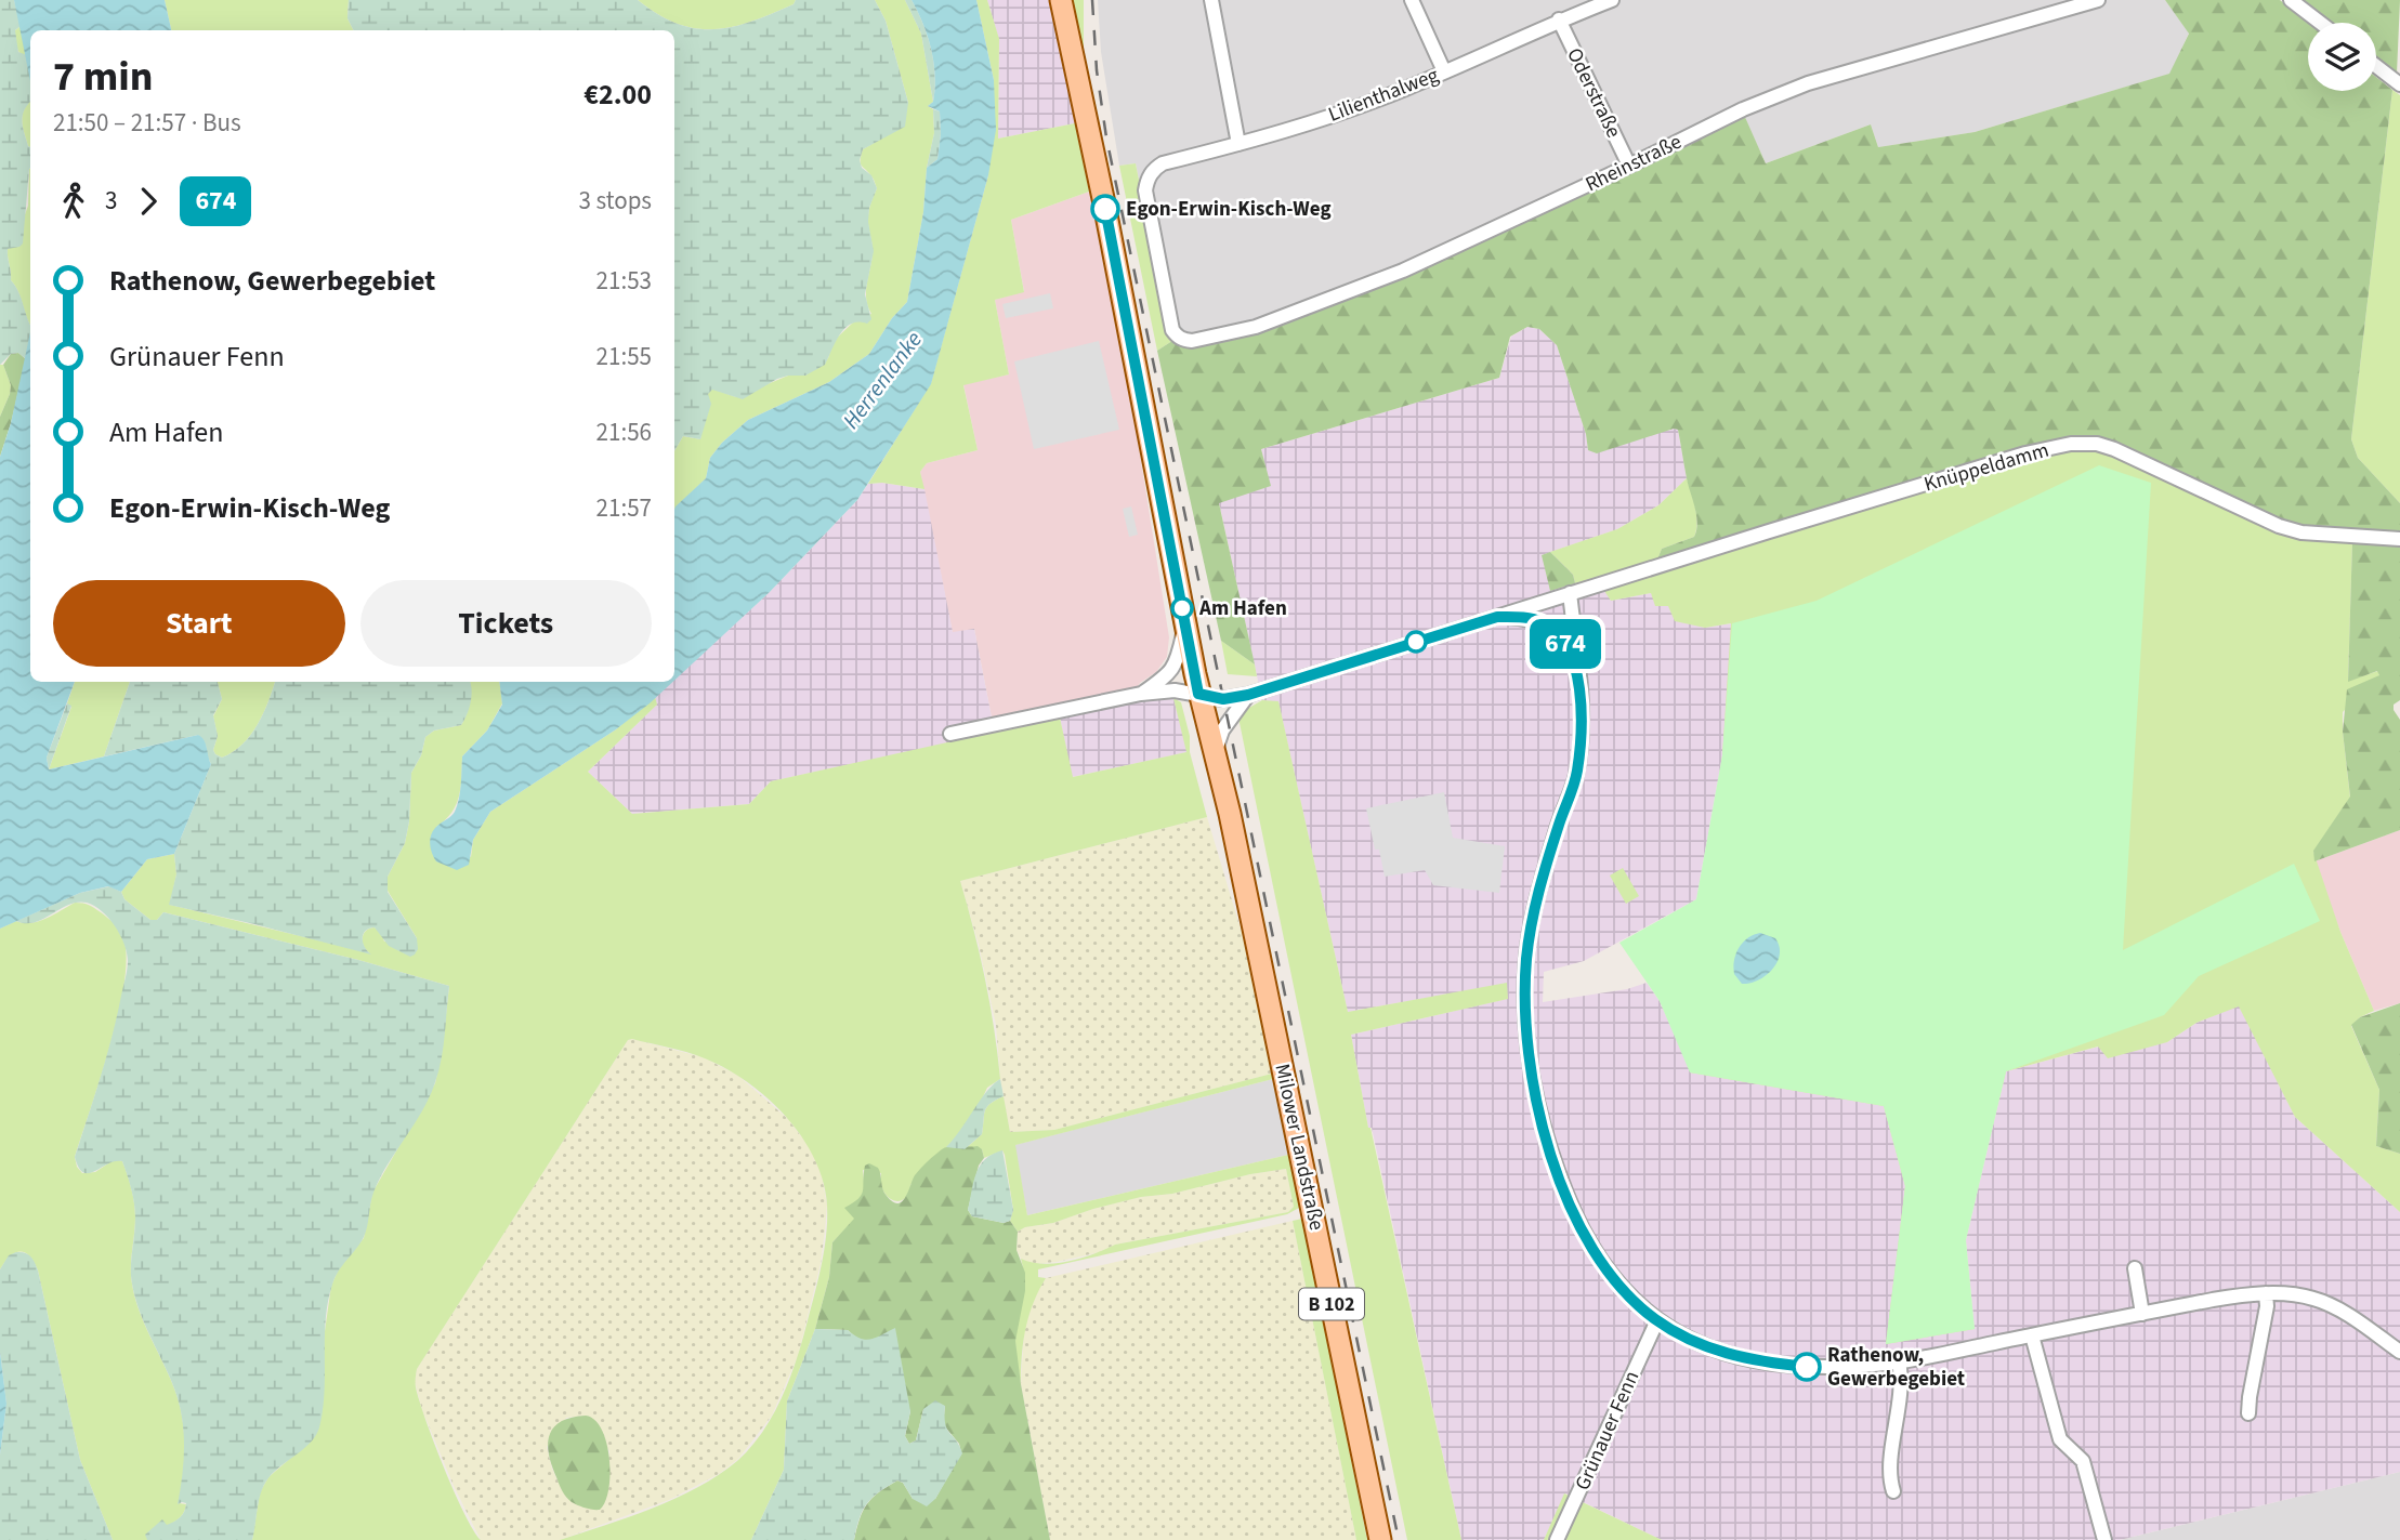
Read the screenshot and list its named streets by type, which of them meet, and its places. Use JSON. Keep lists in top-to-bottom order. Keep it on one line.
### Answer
{"streets":{"main road":["Milower Landstraße","B 102"],"street":["Oderstraße","Lilienthalweg","Rheinstraße","Knüppeldamm","Grünauer Fenn"]},"crossings":[["Oderstraße","Lilienthalweg"],["Oderstraße","Rheinstraße"],["Lilienthalweg","Rheinstraße"]],"water":["Herrenlanke"],"places":["Egon-Erwin-Kisch-Weg","Am Hafen","Rathenow, Gewerbegebiet"],"lines":["bus line 674"],"page":{"on_map":"674","heading":["7 min","21:50 – 21:57 · Bus","€2.00"],"legs":["3","674","3 stops"],"list":[{"name":"Rathenow, Gewerbegebiet","value":"21:53"},{"name":"Grünauer Fenn","value":"21:55"},{"name":"Am Hafen","value":"21:56"},{"name":"Egon-Erwin-Kisch-Weg","value":"21:57"}],"buttons":["Start","Tickets"]}}
